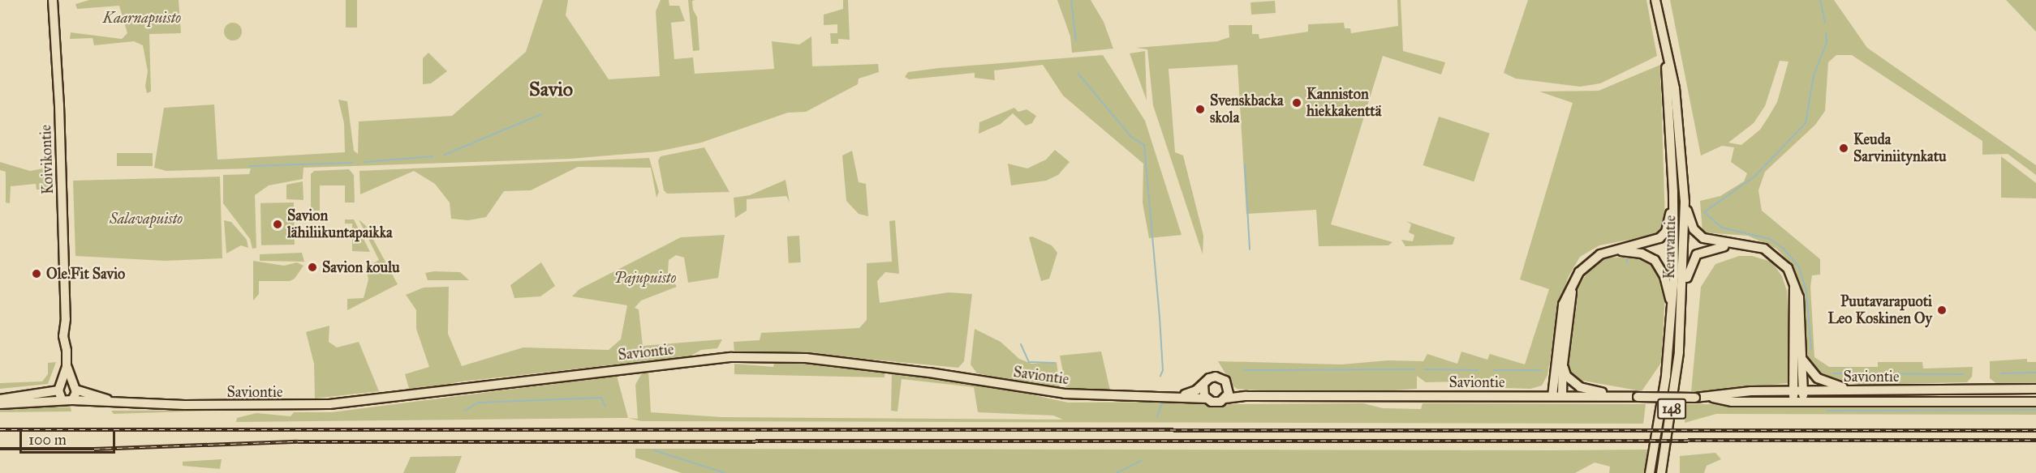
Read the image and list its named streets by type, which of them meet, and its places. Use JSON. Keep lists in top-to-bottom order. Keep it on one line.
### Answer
{"streets":{"main road":["Koivikontie","Keravantie","Saviontie","148"]},"crossings":[["Koivikontie","Saviontie"]],"districts":["Savio"],"parks":["Kaarnapuisto","Salavapuisto","Pajupuisto"],"places":["Kanniston hiekkakenttä","Svenskbacka skola","Keuda Sarviniitynkatu","Savion lähiliikuntapaikka","Savion koulu","Ole.Fit Savio","Puutavarapuoti Leo Koskinen Oy"],"scale_bar":"100 m"}
